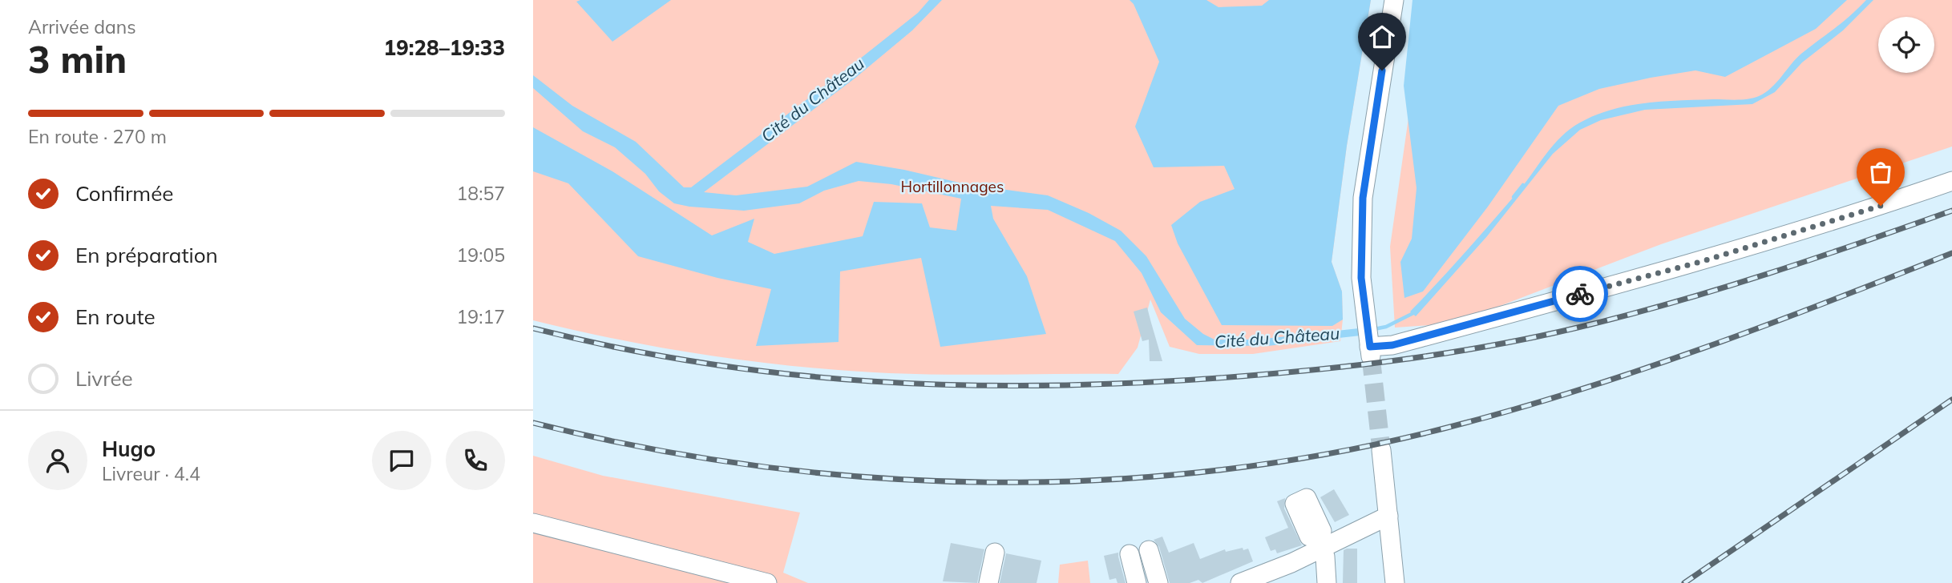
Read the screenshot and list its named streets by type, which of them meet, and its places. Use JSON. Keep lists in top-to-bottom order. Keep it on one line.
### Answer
{"water":["Cité du Château"],"parks":["Hortillonnages"],"page":{"heading":["3 min","Arrivée dans","19:28–19:33"],"panel":["Hugo","Livreur · 4.4"],"bar":"En route · 270 m","list":[["Confirmée","18:57"],["En préparation","19:05"],["En route","19:17"],"Livrée"]}}
